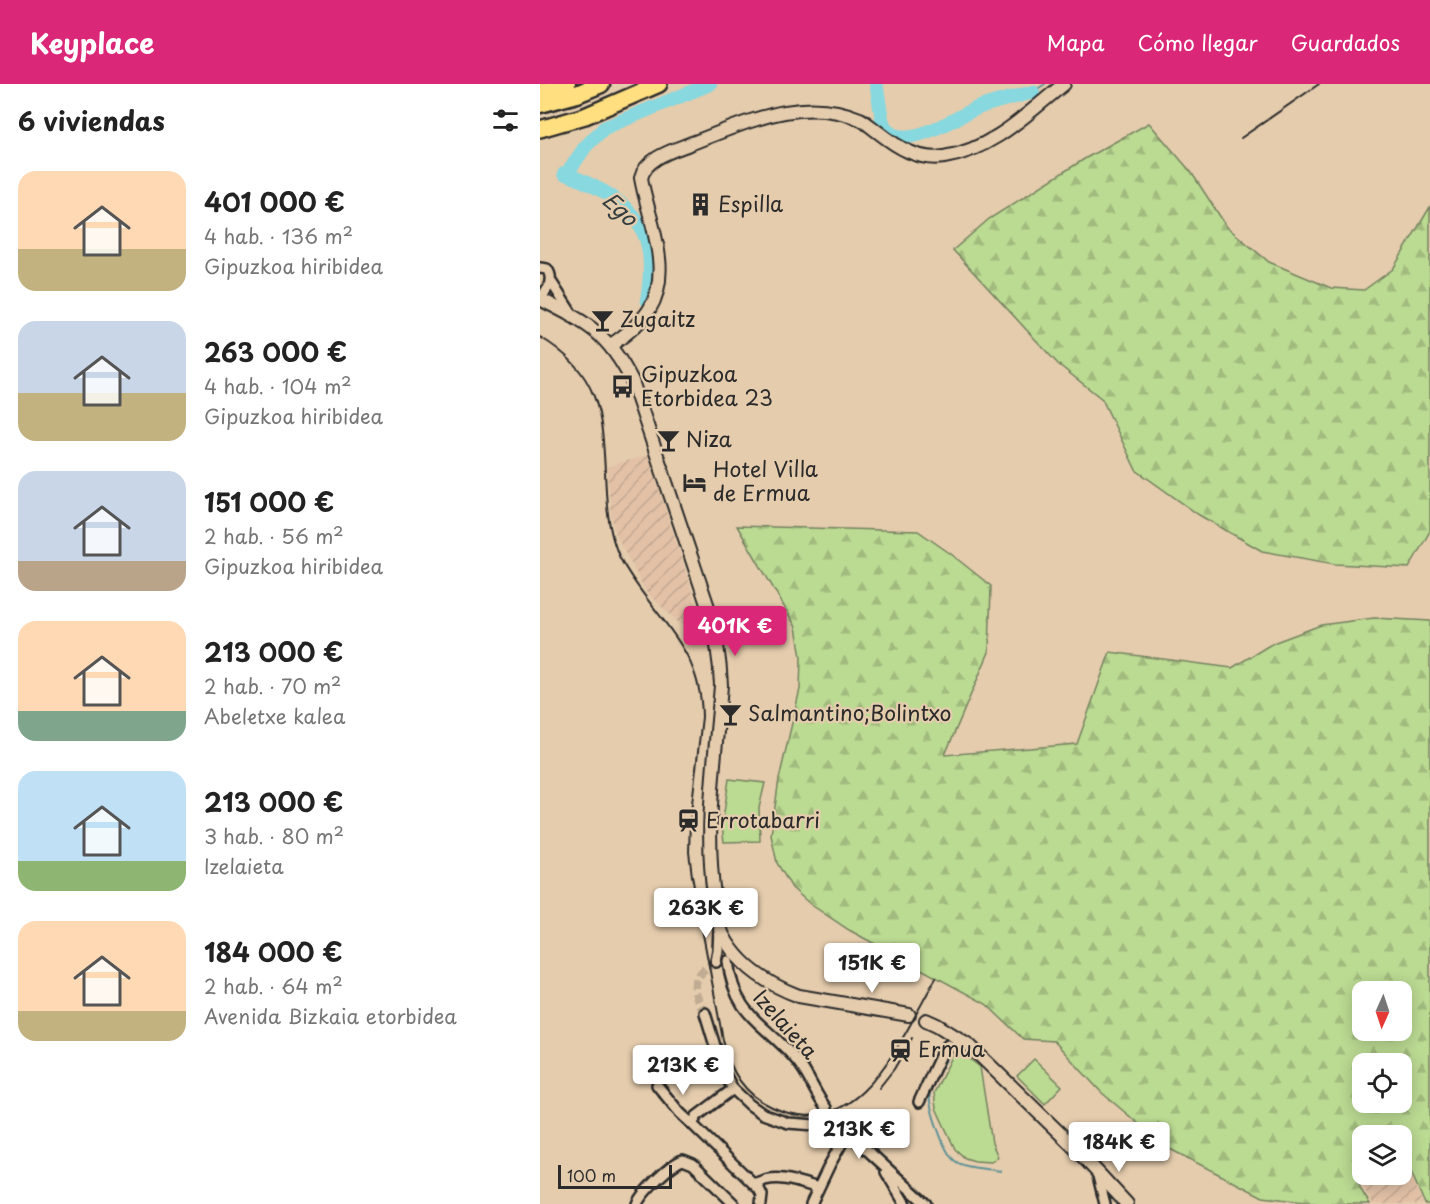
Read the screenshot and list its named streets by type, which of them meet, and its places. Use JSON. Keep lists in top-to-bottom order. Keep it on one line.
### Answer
{"streets":{"street":["Izelaieta"]},"water":["Ego"],"places":{"building":["Espilla"],"bar":["Zugaitz","Niza","Salmantino;Bolintxo"],"bus stop":["Gipuzkoa Etorbidea 23"],"hotel":["Hotel Villa de Ermua"],"station":["Errotabarri","Ermua"]},"scale_bar":"100 m","north":"bottom","page":{"header":"Keyplace","nav":["Mapa","Cómo llegar","Guardados"],"heading":"6 viviendas","list":[{"name":"401 000 €","note":"4 hab. · 136 m² · Gipuzkoa hiribidea"},{"name":"263 000 €","note":"4 hab. · 104 m² · Gipuzkoa hiribidea"},{"name":"151 000 €","note":"2 hab. · 56 m² · Gipuzkoa hiribidea"},{"name":"213 000 €","note":"2 hab. · 70 m² · Abeletxe kalea"},{"name":"213 000 €","note":"3 hab. · 80 m² · Izelaieta"},{"name":"184 000 €","note":"2 hab. · 64 m² · Avenida Bizkaia etorbidea"}],"price":["401K €","263K €","151K €","213K €","213K €","184K €"],"scale":"100 m"}}
